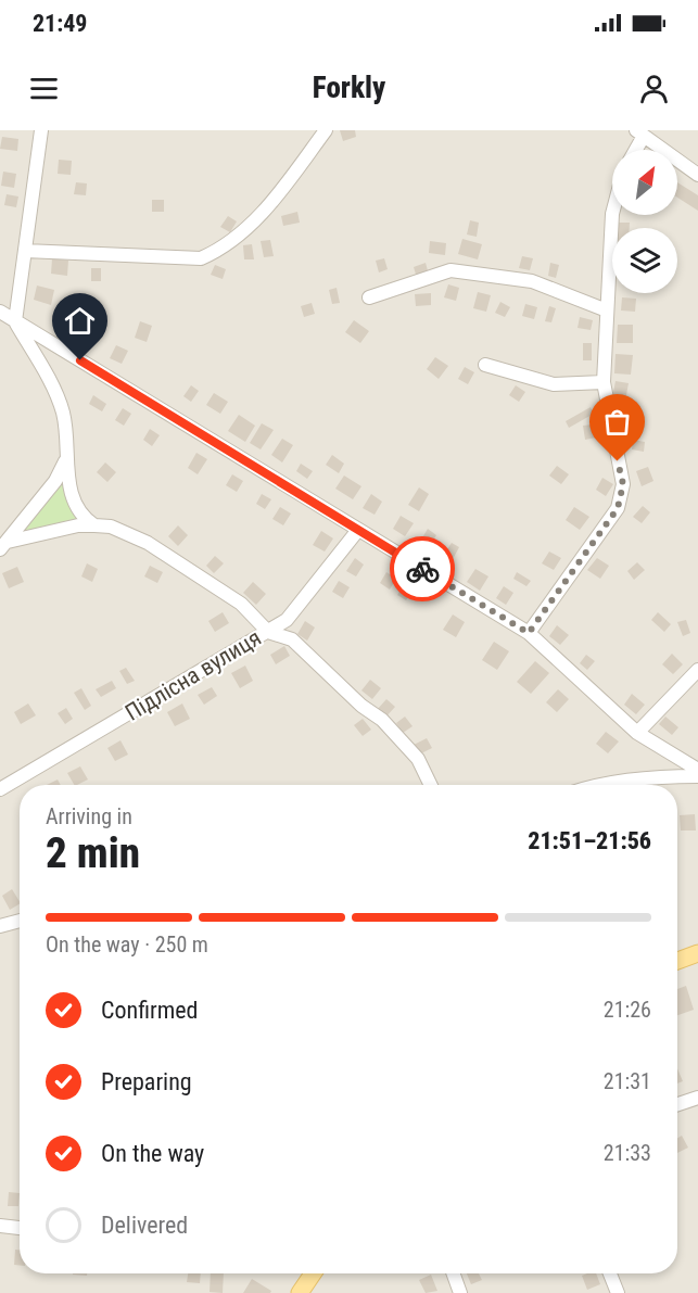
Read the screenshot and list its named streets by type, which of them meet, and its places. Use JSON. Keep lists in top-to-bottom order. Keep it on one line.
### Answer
{"streets":{"street":["Підлісна вулиця"]},"north":"top right","page":{"status":"21:49","header":"Forkly","heading":["2 min","Arriving in","21:51–21:56"],"bar":"On the way · 250 m","list":[["Confirmed","21:26"],["Preparing","21:31"],["On the way","21:33"],"Delivered"]}}
